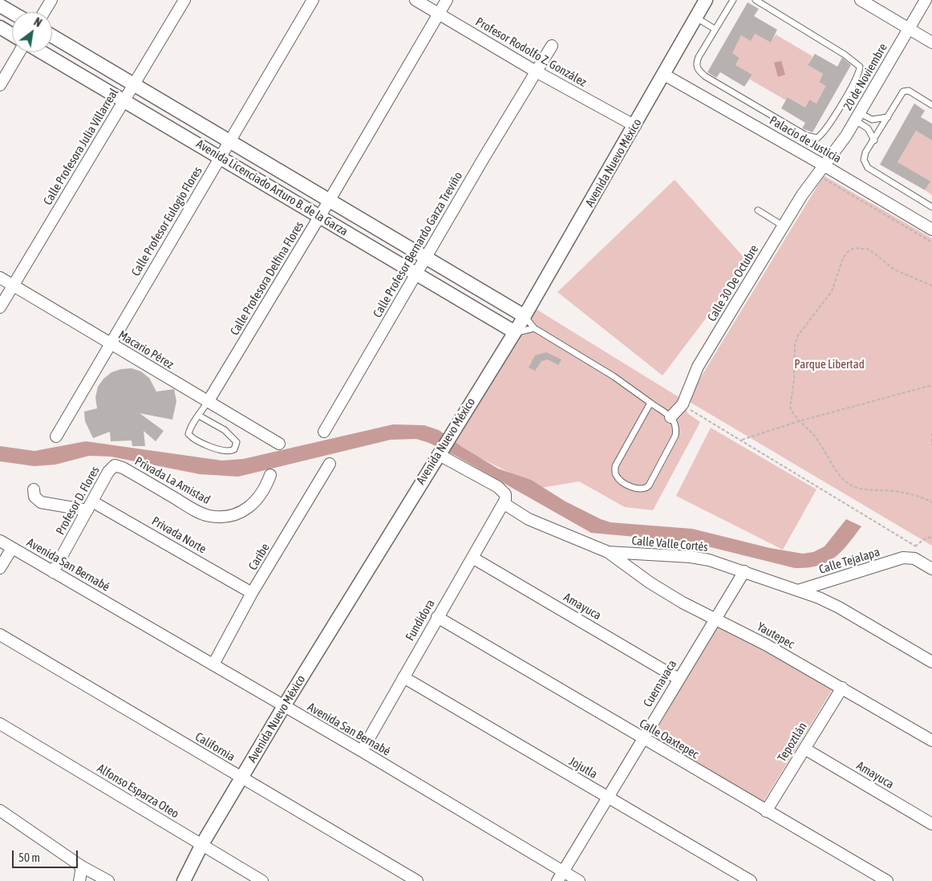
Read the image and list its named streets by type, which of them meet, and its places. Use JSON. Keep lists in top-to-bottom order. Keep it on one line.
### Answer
{"streets":{"street":["Profesor Rodolfo Z. González","20 de Noviembre","Palacio de Justicia","Calle Profesora Julia Villarreal","Avenida Nuevo México","Avenida Licenciado Arturo B. de la Garza","Calle Profesor Eulogio Flores","Calle Profesor Bernardo Garza Treviño","Calle Profesora Delfina Flores","Calle 30 De Octubre","Macario Pérez","Privada La Amistad","Profesor D. Flores","Privada Norte","Calle Valle Cortés","Caribe","Calle Tejalapa","Avenida San Bernabé","Amayuca","Fundidora","Yautepec","Cuernavaca","Calle Oaxtepec","Tepoztlán","California","Jojutla","Alfonso Esparza Oteo"]},"crossings":[["Profesor Rodolfo Z. González","Avenida Nuevo México"],["Profesor Rodolfo Z. González","Calle Profesor Bernardo Garza Treviño"],["Profesor Rodolfo Z. González","Calle Profesora Delfina Flores"],["20 de Noviembre","Palacio de Justicia"],["20 de Noviembre","Calle 30 De Octubre"],["Palacio de Justicia","Avenida Nuevo México"],["Palacio de Justicia","Calle 30 De Octubre"],["Calle Profesora Julia Villarreal","Avenida Licenciado Arturo B. de la Garza"],["Calle Profesora Julia Villarreal","Macario Pérez"],["Avenida Nuevo México","Avenida Licenciado Arturo B. de la Garza"],["Avenida Nuevo México","Avenida San Bernabé"],["Avenida Nuevo México","California"],["Avenida Nuevo México","Alfonso Esparza Oteo"],["Avenida Licenciado Arturo B. de la Garza","Calle Profesor Eulogio Flores"],["Avenida Licenciado Arturo B. de la Garza","Calle Profesor Bernardo Garza Treviño"],["Avenida Licenciado Arturo B. de la Garza","Calle Profesora Delfina Flores"],["Calle Profesor Eulogio Flores","Macario Pérez"],["Calle Profesora Delfina Flores","Macario Pérez"],["Privada La Amistad","Profesor D. Flores"],["Profesor D. Flores","Privada Norte"],["Profesor D. Flores","Avenida San Bernabé"],["Privada Norte","Caribe"],["Calle Valle Cortés","Calle Tejalapa"],["Calle Valle Cortés","Fundidora"],["Calle Valle Cortés","Yautepec"],["Calle Valle Cortés","Cuernavaca"],["Caribe","Avenida San Bernabé"],["Avenida San Bernabé","Fundidora"],["Avenida San Bernabé","Cuernavaca"],["Amayuca","Fundidora"],["Amayuca","Cuernavaca"],["Amayuca","Tepoztlán"],["Fundidora","Calle Oaxtepec"],["Fundidora","Jojutla"],["Yautepec","Cuernavaca"],["Yautepec","Tepoztlán"],["Cuernavaca","Calle Oaxtepec"],["Cuernavaca","Jojutla"],["Calle Oaxtepec","Tepoztlán"]],"parks":["Parque Libertad"],"scale_bar":"50 m","north":"top right"}
